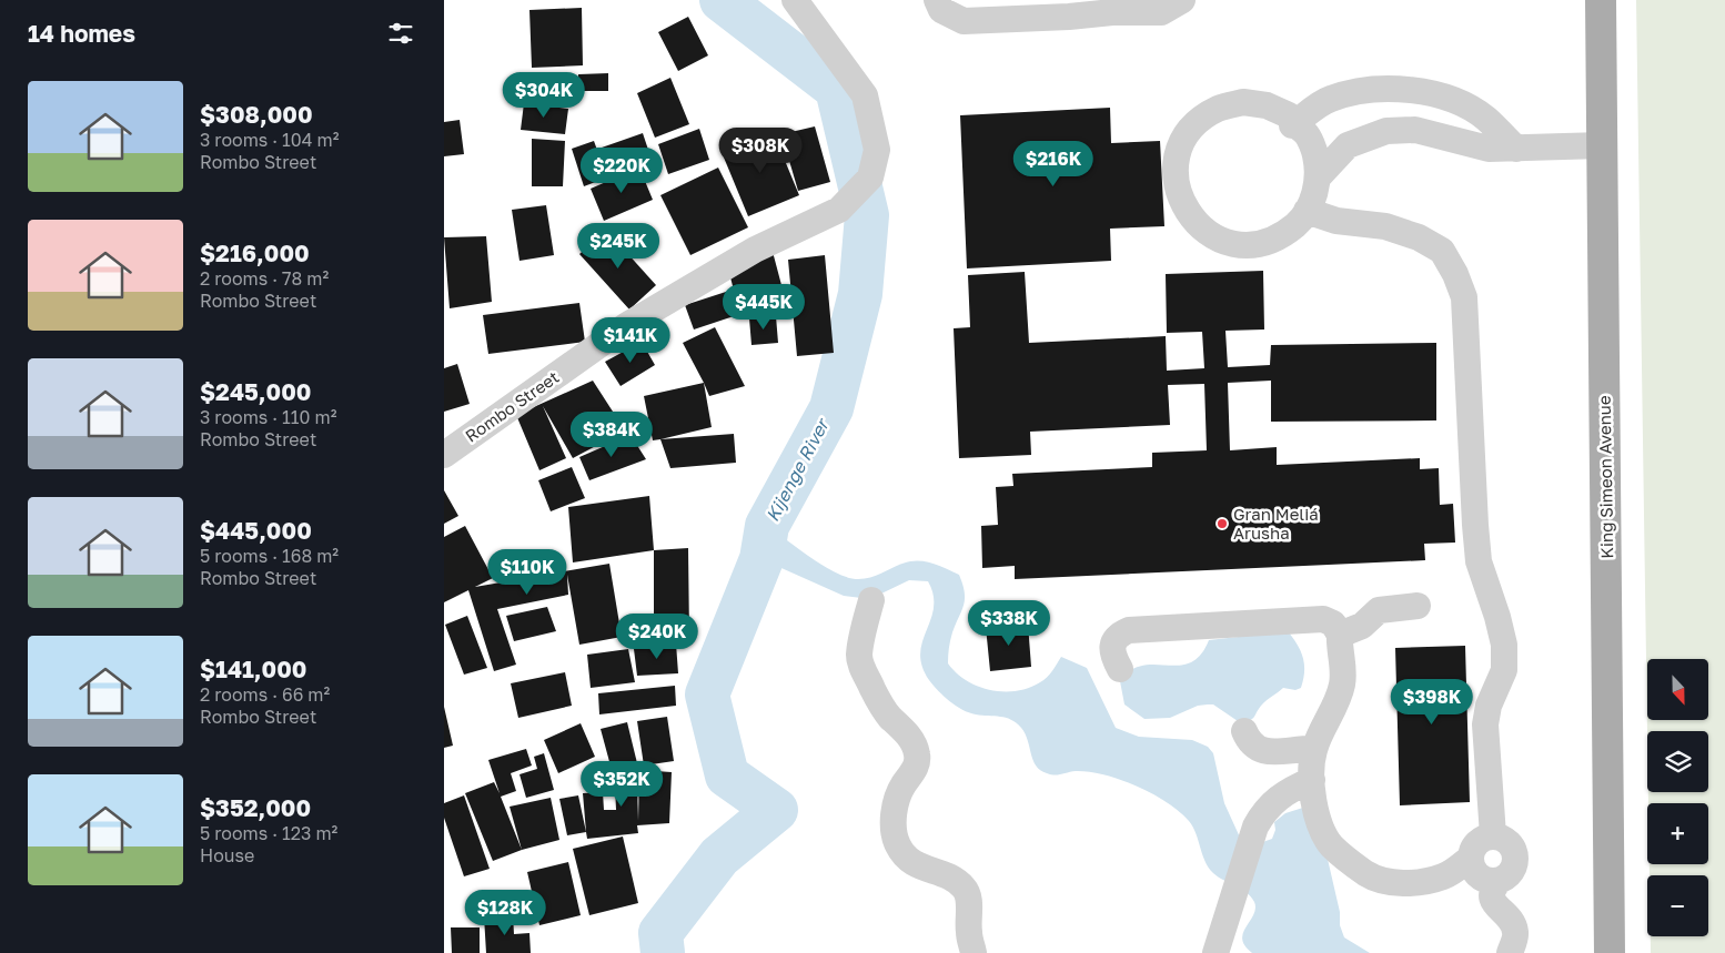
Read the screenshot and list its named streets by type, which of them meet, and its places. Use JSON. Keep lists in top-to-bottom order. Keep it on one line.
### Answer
{"streets":{"main road":["King Simeon Avenue"],"street":["Rombo Street"]},"water":["Kijenge River"],"places":["Gran Meliá Arusha"],"north":"bottom","page":{"heading":"14 homes","list":[{"name":"$308,000","note":"3 rooms · 104 m² · Rombo Street"},{"name":"$216,000","note":"2 rooms · 78 m² · Rombo Street"},{"name":"$245,000","note":"3 rooms · 110 m² · Rombo Street"},{"name":"$445,000","note":"5 rooms · 168 m² · Rombo Street"},{"name":"$141,000","note":"2 rooms · 66 m² · Rombo Street"},{"name":"$352,000","note":"5 rooms · 123 m² · House"}],"price":["$304K","$308K","$216K","$220K","$245K","$445K","$141K","$384K","$110K","$338K","$240K","$398K","$352K","$128K"],"map_buttons":["+","−"]}}
